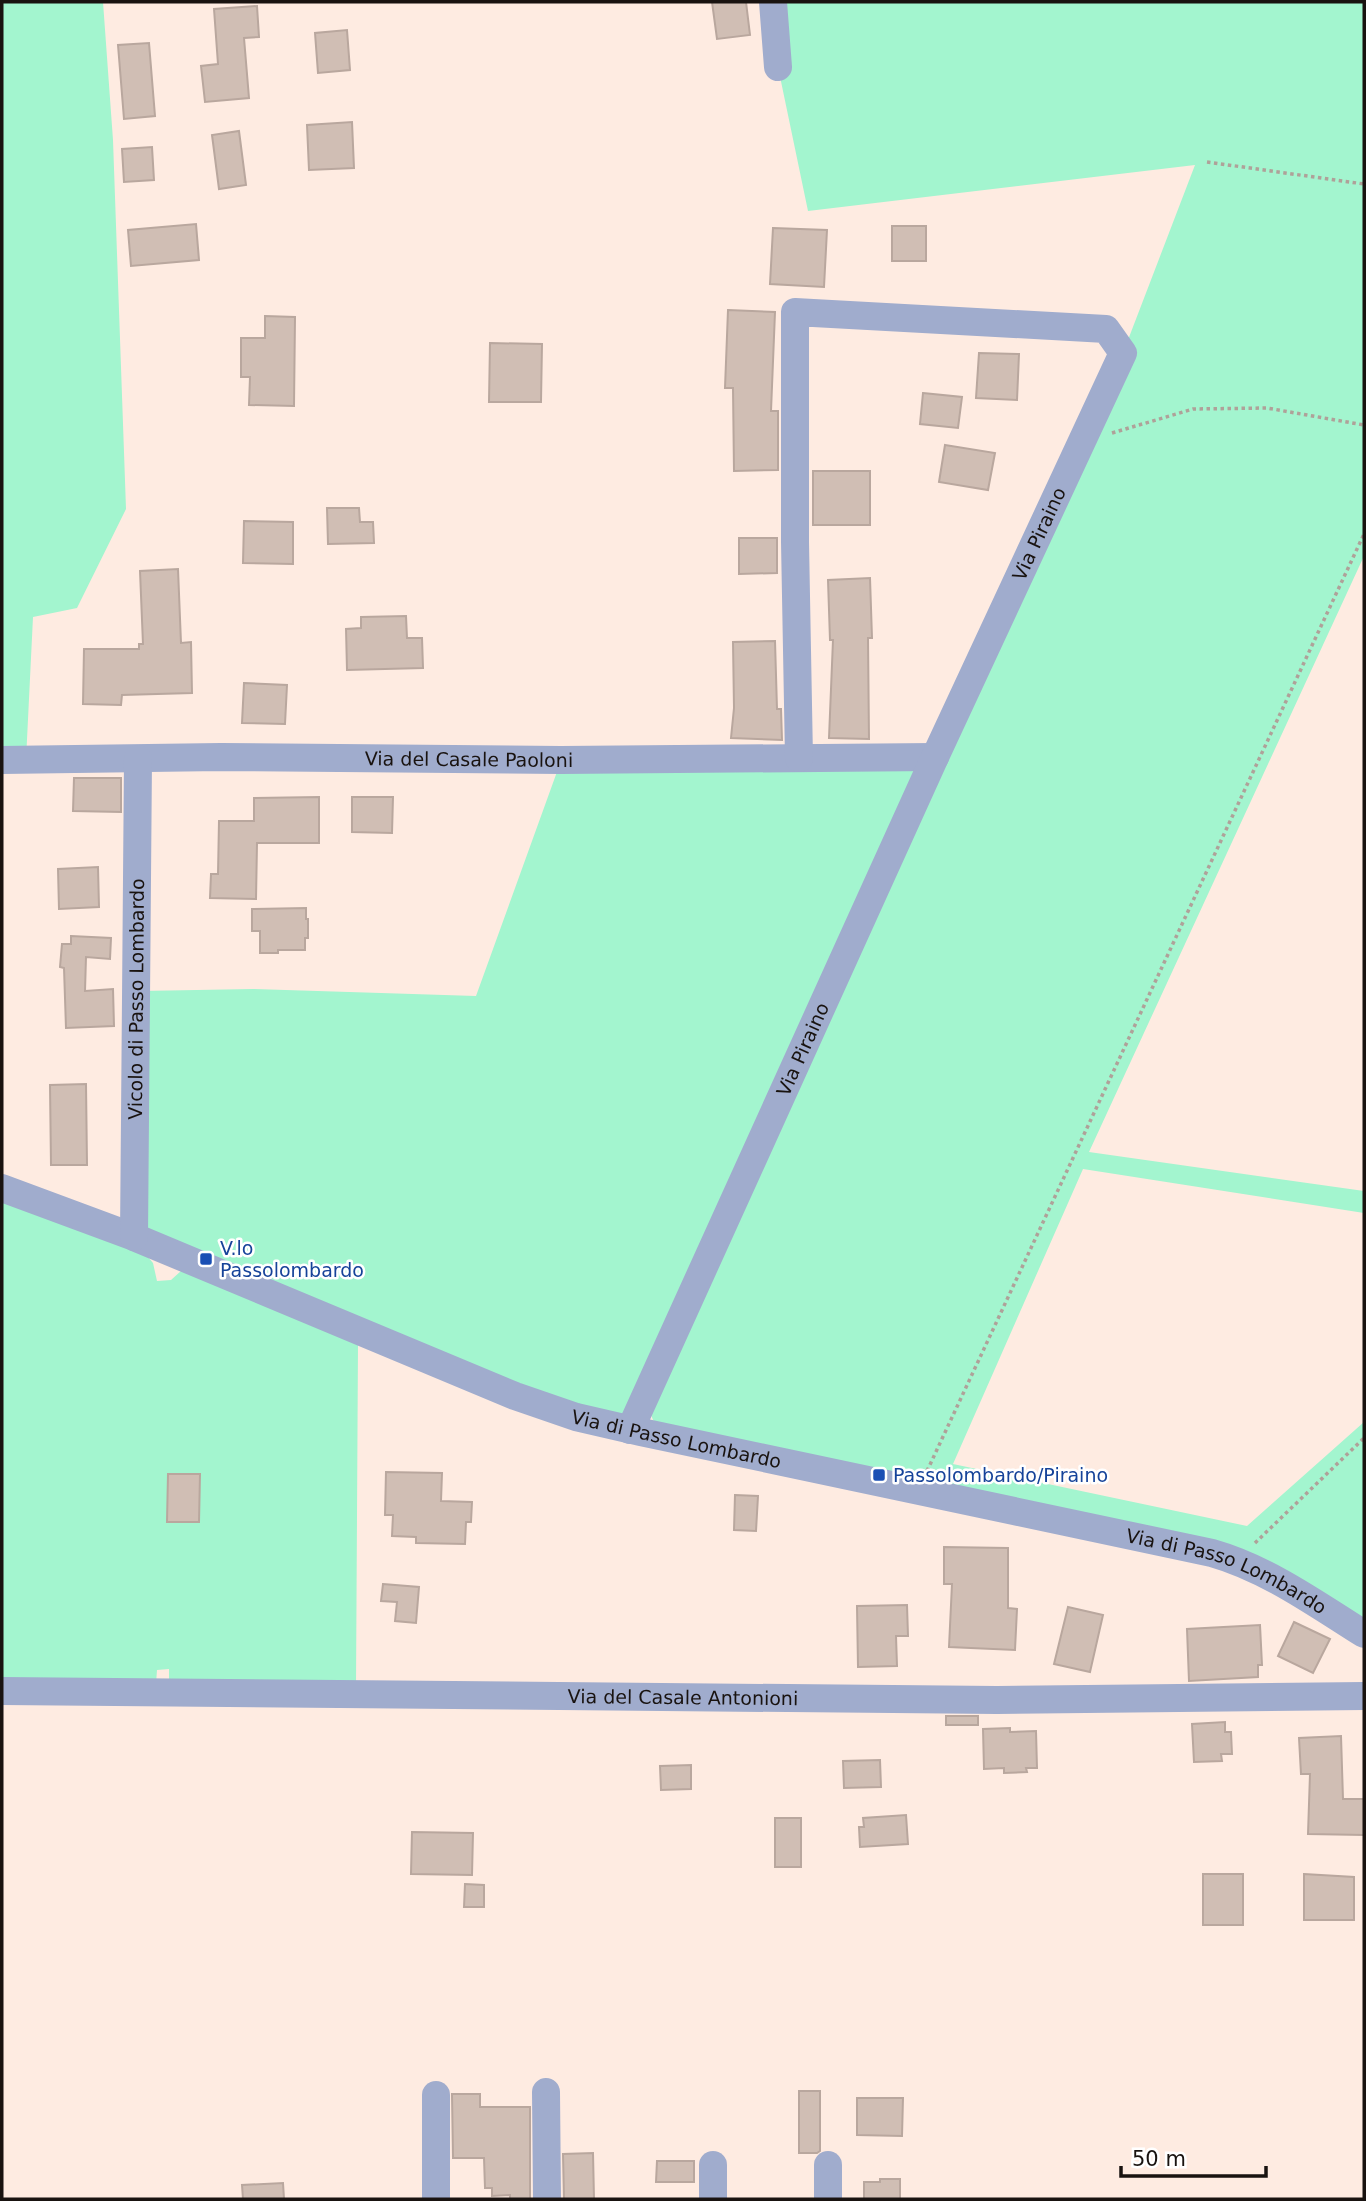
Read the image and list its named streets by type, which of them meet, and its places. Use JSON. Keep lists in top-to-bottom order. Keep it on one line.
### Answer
{"streets":{"street":["Via Piraino","Via del Casale Paoloni","Vicolo di Passo Lombardo","Via di Passo Lombardo","Via del Casale Antonioni"]},"crossings":[["Via Piraino","Via del Casale Paoloni"],["Via Piraino","Via di Passo Lombardo"],["Via del Casale Paoloni","Vicolo di Passo Lombardo"],["Vicolo di Passo Lombardo","Via di Passo Lombardo"]],"places":{"transit":["V.lo Passolombardo","Passolombardo/Piraino"]},"scale_bar":"50 m"}
